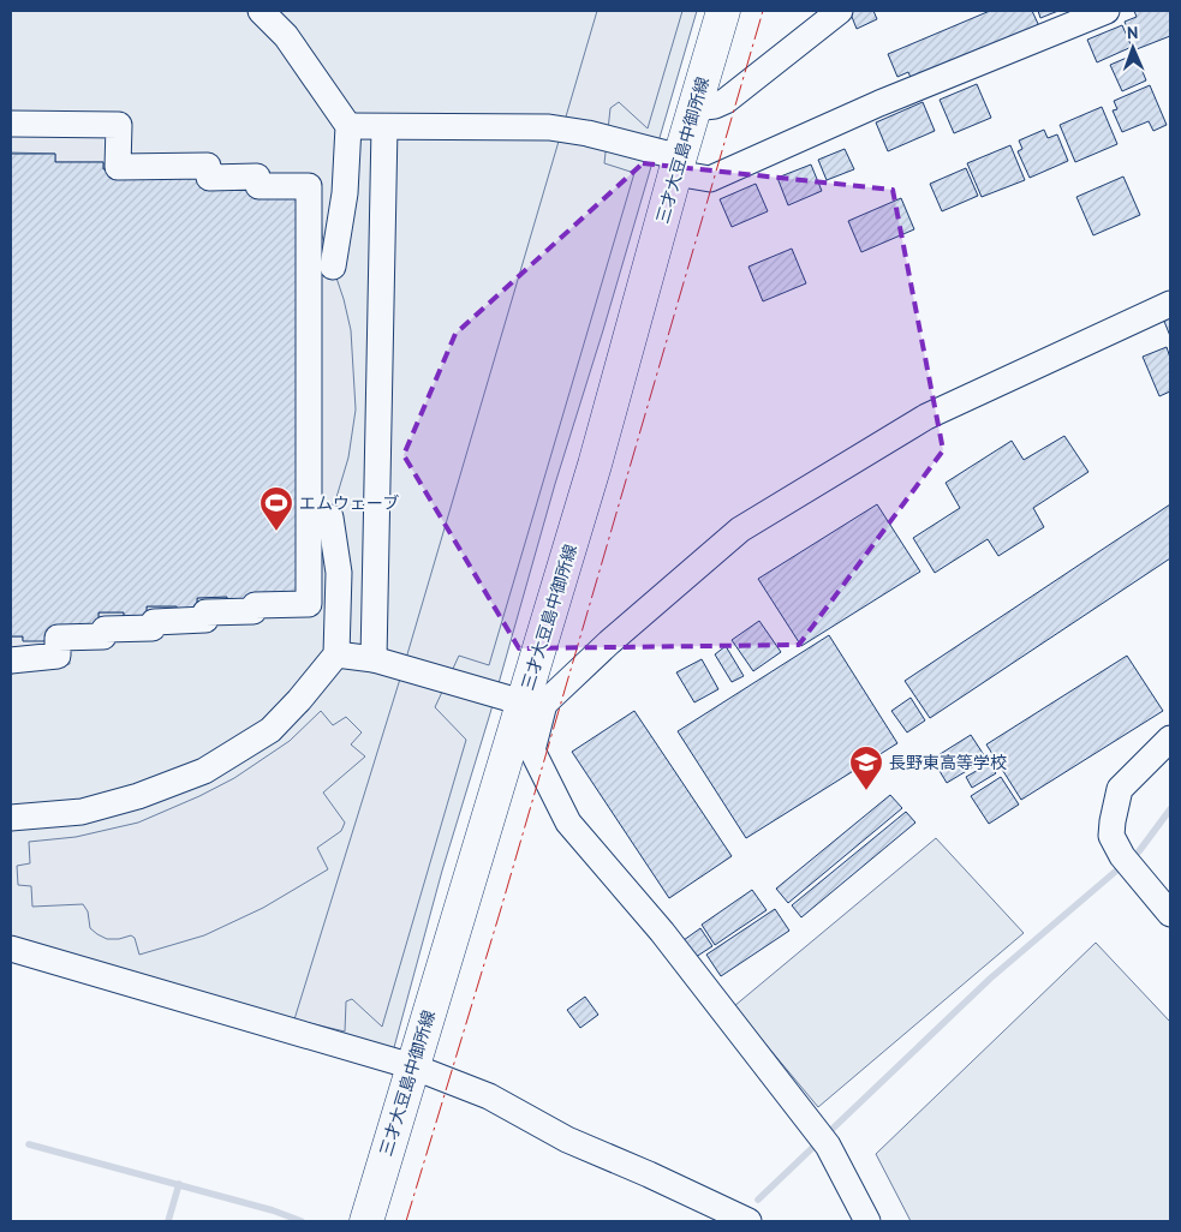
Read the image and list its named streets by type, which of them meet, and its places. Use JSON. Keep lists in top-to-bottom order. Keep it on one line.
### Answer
{"streets":{"main road":["三才大豆島中御所線"]},"places":{"sports":["エムウェーブ"],"school or university":["長野東高等学校"]},"north":"top"}
